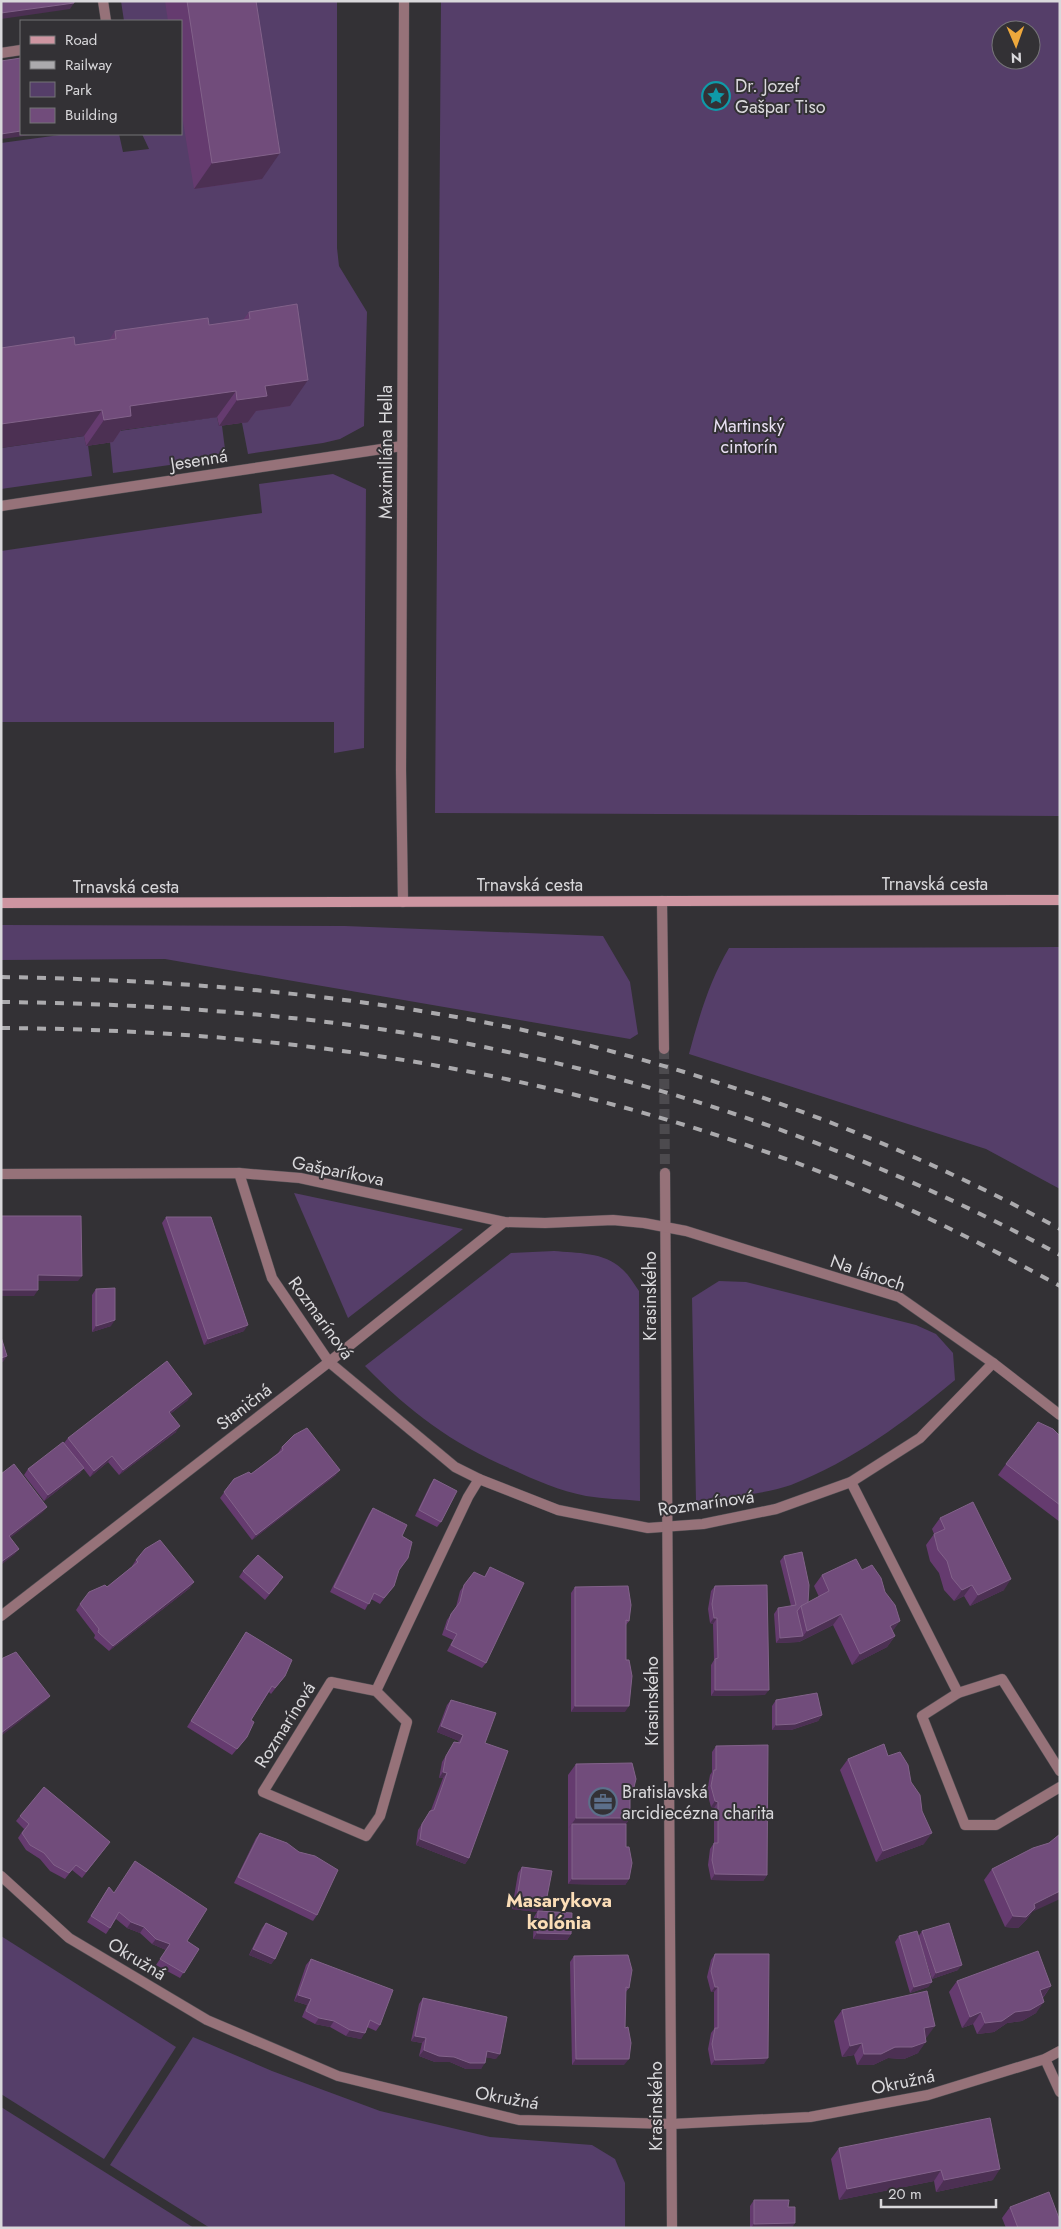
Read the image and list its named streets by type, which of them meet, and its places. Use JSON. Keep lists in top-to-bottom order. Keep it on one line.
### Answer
{"streets":{"main road":["Trnavská cesta"],"street":["Maximiliána Hella","Jesenná","Gašparíkova","Na lánoch","Krasinského","Rozmarínová","Staničná","Okružná"]},"crossings":[["Maximiliána Hella","Jesenná"],["Maximiliána Hella","Trnavská cesta"],["Gašparíkova","Na lánoch"],["Gašparíkova","Krasinského"],["Gašparíkova","Rozmarínová"],["Gašparíkova","Staničná"],["Na lánoch","Krasinského"],["Na lánoch","Rozmarínová"],["Krasinského","Rozmarínová"],["Krasinského","Okružná"],["Rozmarínová","Staničná"]],"districts":["Masarykova kolónia"],"parks":["Martinský cintorín"],"places":{"place":["Dr. Jozef Gašpar Tiso"],"office":["Bratislavská arcidiecézna charita"]},"legend":["Road","Railway","Park","Building"],"scale_bar":"20 m","north":"bottom"}
